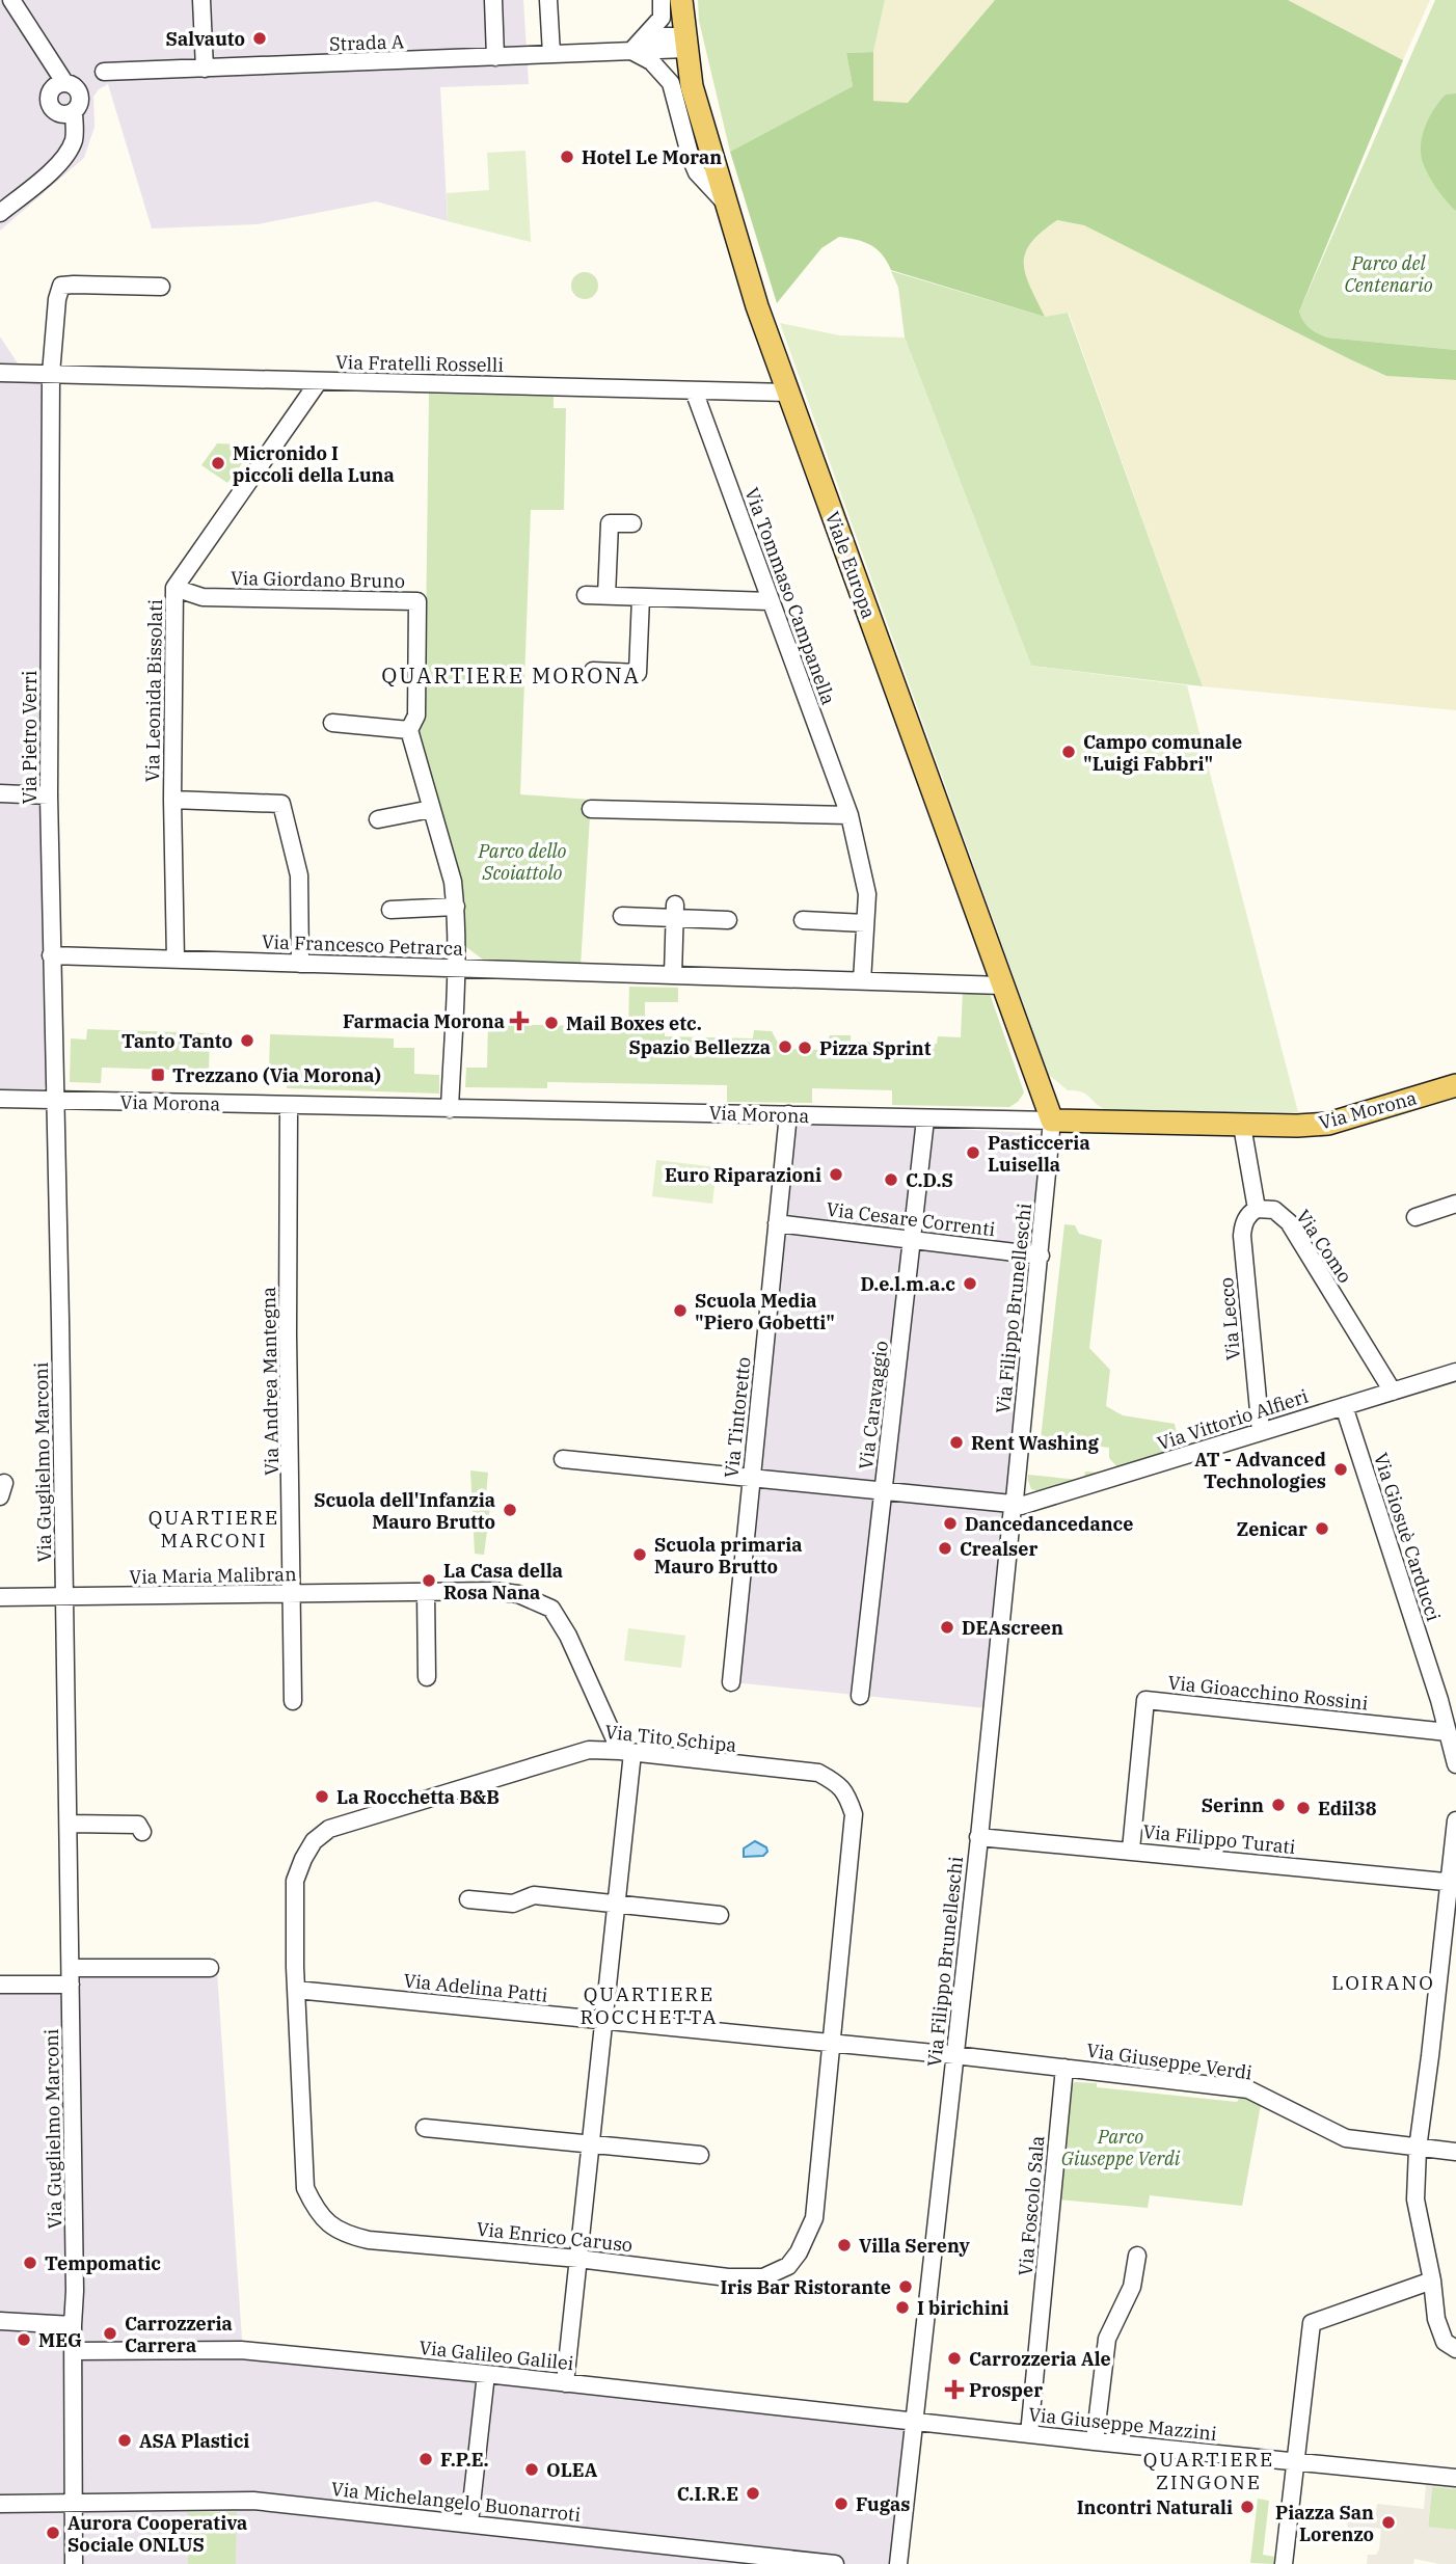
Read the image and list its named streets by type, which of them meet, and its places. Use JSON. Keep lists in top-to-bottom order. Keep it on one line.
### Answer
{"streets":{"main road":["Viale Europa","Via Morona"],"street":["Strada A","Via Fratelli Rosselli","Via Giordano Bruno","Via Tommaso Campanella","Via Leonida Bissolati","Via Pietro Verri","Via Francesco Petrarca","Via Cesare Correnti","Via Como","Via Filippo Brunelleschi","Via Lecco","Via Andrea Mantegna","Via Caravaggio","Via Tintoretto","Via Vittorio Alfieri","Via Guglielmo Marconi","Via Giosuè Carducci","Via Maria Malibran","Via Gioacchino Rossini","Via Tito Schipa","Via Filippo Turati","Via Adelina Patti","Via Giuseppe Verdi","Via Foscolo Sala","Via Enrico Caruso","Via Galileo Galilei","Via Giuseppe Mazzini","Via Michelangelo Buonarroti"]},"crossings":[["Strada A","Viale Europa"],["Via Fratelli Rosselli","Viale Europa"],["Via Fratelli Rosselli","Via Tommaso Campanella"],["Via Fratelli Rosselli","Via Leonida Bissolati"],["Via Fratelli Rosselli","Via Pietro Verri"],["Viale Europa","Via Francesco Petrarca"],["Viale Europa","Via Morona"],["Viale Europa","Via Filippo Brunelleschi"],["Via Giordano Bruno","Via Leonida Bissolati"],["Via Giordano Bruno","Via Francesco Petrarca"],["Via Giordano Bruno","Via Morona"],["Via Tommaso Campanella","Via Francesco Petrarca"],["Via Leonida Bissolati","Via Francesco Petrarca"],["Via Pietro Verri","Via Francesco Petrarca"],["Via Pietro Verri","Via Morona"],["Via Pietro Verri","Via Guglielmo Marconi"],["Via Morona","Via Filippo Brunelleschi"],["Via Morona","Via Andrea Mantegna"],["Via Morona","Via Caravaggio"],["Via Morona","Via Tintoretto"],["Via Morona","Via Guglielmo Marconi"],["Via Cesare Correnti","Via Filippo Brunelleschi"],["Via Cesare Correnti","Via Caravaggio"],["Via Cesare Correnti","Via Tintoretto"],["Via Como","Via Lecco"],["Via Como","Via Vittorio Alfieri"],["Via Filippo Brunelleschi","Via Vittorio Alfieri"],["Via Filippo Brunelleschi","Via Filippo Turati"],["Via Filippo Brunelleschi","Via Adelina Patti"],["Via Filippo Brunelleschi","Via Giuseppe Verdi"],["Via Filippo Brunelleschi","Via Galileo Galilei"],["Via Filippo Brunelleschi","Via Giuseppe Mazzini"],["Via Lecco","Via Vittorio Alfieri"],["Via Andrea Mantegna","Via Maria Malibran"],["Via Vittorio Alfieri","Via Giosuè Carducci"],["Via Guglielmo Marconi","Via Maria Malibran"],["Via Guglielmo Marconi","Via Galileo Galilei"],["Via Guglielmo Marconi","Via Michelangelo Buonarroti"],["Via Giosuè Carducci","Via Gioacchino Rossini"],["Via Maria Malibran","Via Tito Schipa"],["Via Gioacchino Rossini","Via Filippo Turati"],["Via Tito Schipa","Via Adelina Patti"],["Via Tito Schipa","Via Enrico Caruso"],["Via Adelina Patti","Via Giuseppe Verdi"],["Via Adelina Patti","Via Enrico Caruso"],["Via Giuseppe Verdi","Via Foscolo Sala"],["Via Foscolo Sala","Via Giuseppe Mazzini"],["Via Galileo Galilei","Via Giuseppe Mazzini"]],"districts":["QUARTIERE MORONA","QUARTIERE MARCONI","LOIRANO","QUARTIERE ROCCHETTA","QUARTIERE ZINGONE"],"parks":["Parco del Centenario","Parco dello Scoiattolo","Parco Giuseppe Verdi"],"places":{"other":["Salvauto","Hotel Le Moran","Micronido I piccoli della Luna","Campo comunale \"Luigi Fabbri\"","Mail Boxes etc.","Tanto Tanto","Spazio Bellezza","Pizza Sprint","Pasticceria Luisella","Euro Riparazioni","C.D.S","D.e.l.m.a.c","Scuola Media \"Piero Gobetti\"","Rent Washing","AT - Advanced Technologies","Scuola dell'Infanzia Mauro Brutto","Dancedancedance","Zenicar","Crealser","Scuola primaria Mauro Brutto","La Casa della Rosa Nana","DEAscreen","La Rocchetta B&B","Serinn","Edil38","Villa Sereny","Tempomatic","Iris Bar Ristorante","I birichini","Carrozzeria Carrera","MEG","Carrozzeria Ale","ASA Plastici","F.P.E.","OLEA","C.I.R.E","Fugas","Incontri Naturali","Piazza San Lorenzo","Aurora Cooperativa Sociale ONLUS"],"health":["Farmacia Morona","Prosper"],"transit":["Trezzano (Via Morona)"]}}
